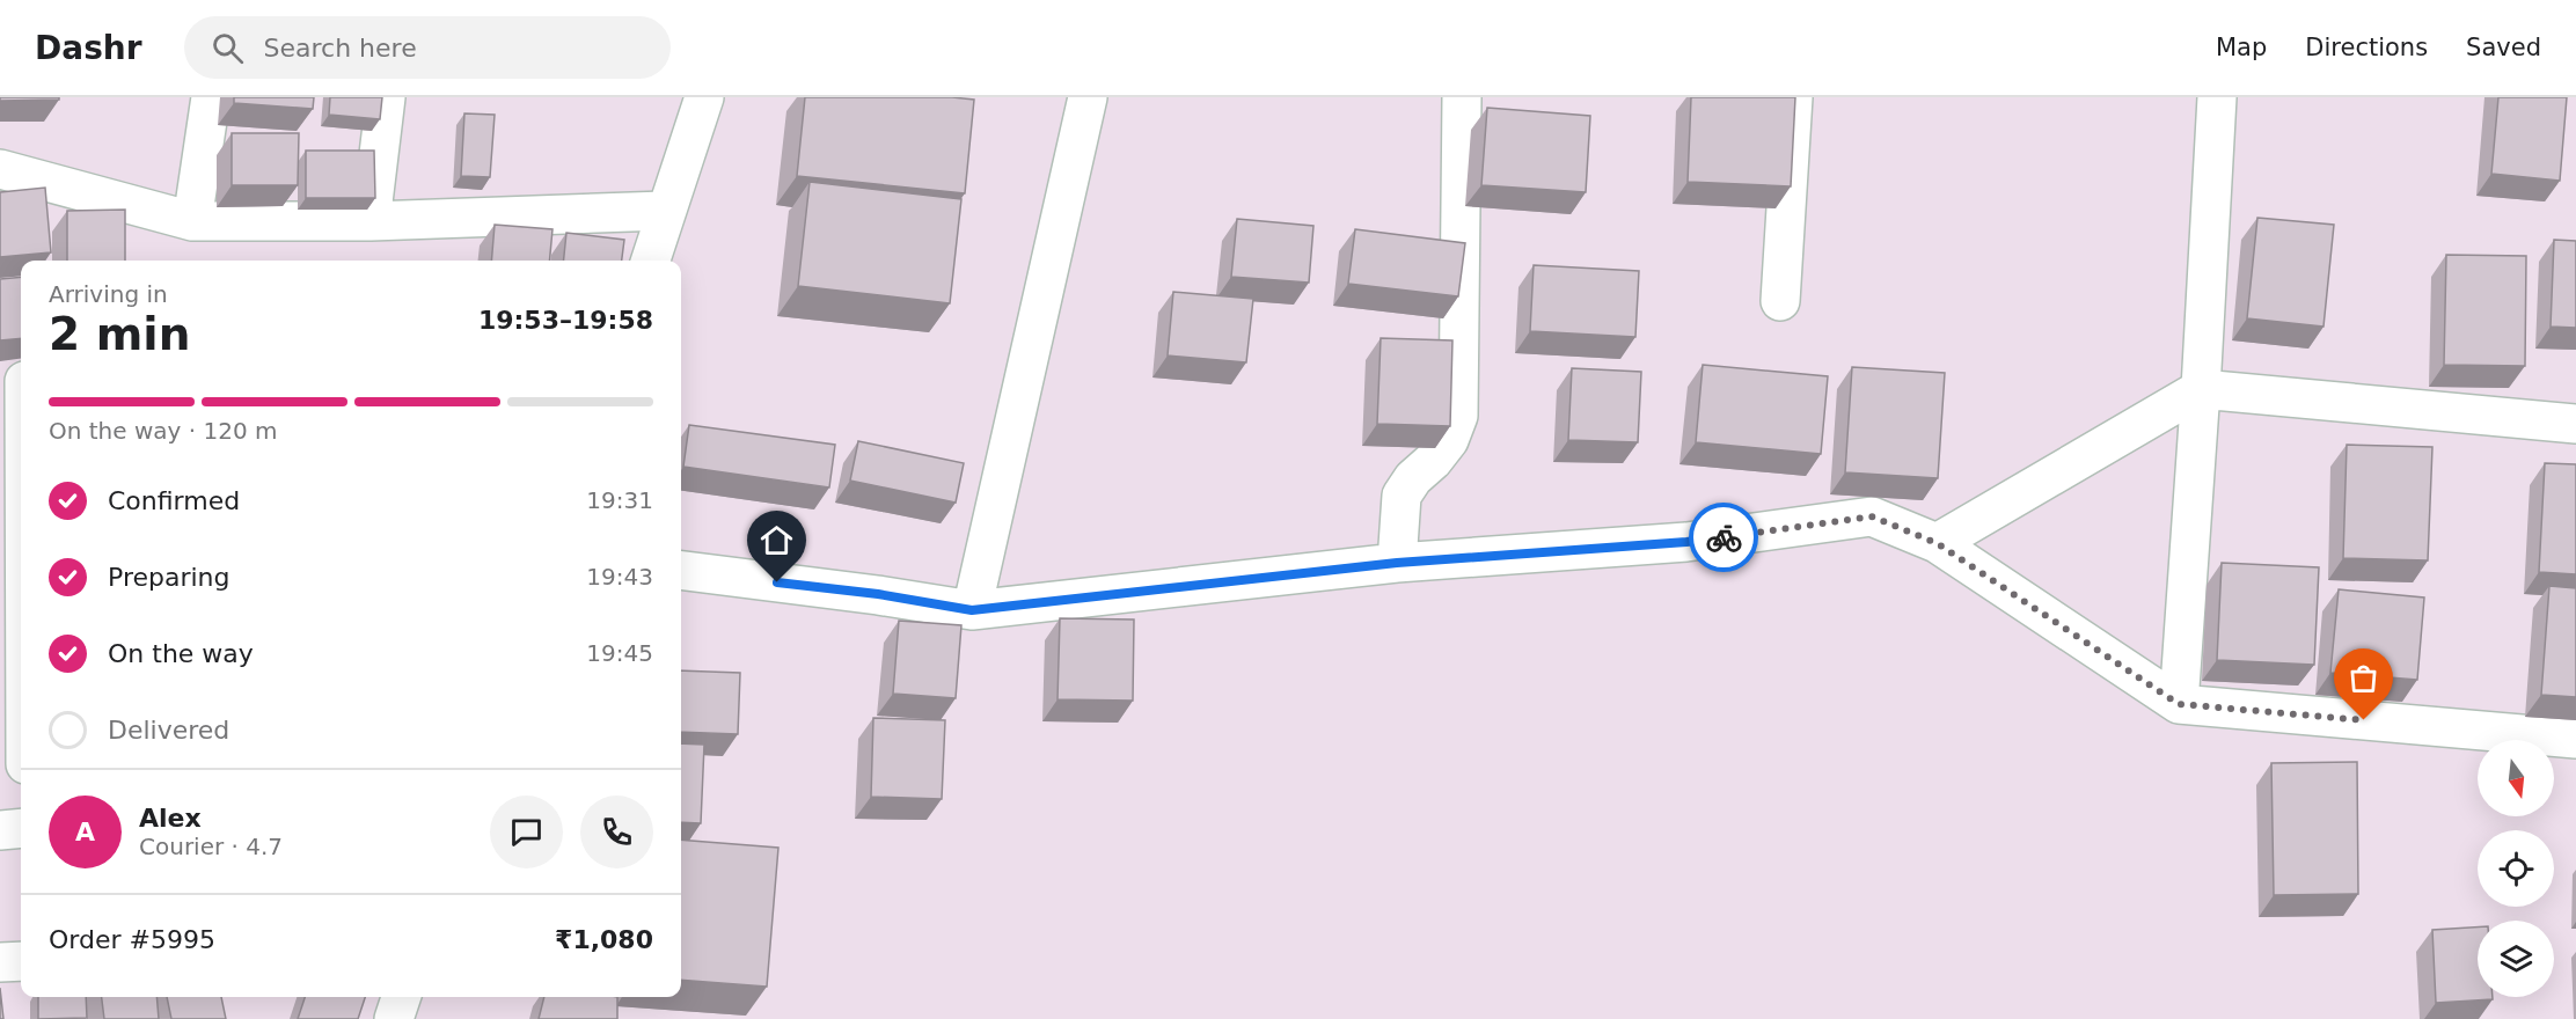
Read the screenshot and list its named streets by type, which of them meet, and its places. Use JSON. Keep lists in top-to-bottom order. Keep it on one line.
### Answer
{"north":"bottom","page":{"header":"Dashr","search":"Search here","nav":["Map","Directions","Saved"],"heading":["2 min","Arriving in","19:53–19:58"],"panel":["Alex","Courier · 4.7","Order #5995","₹1,080"],"bar":"On the way · 120 m","list":[["Confirmed","19:31"],["Preparing","19:43"],["On the way","19:45"],"Delivered"],"round":"A"}}
